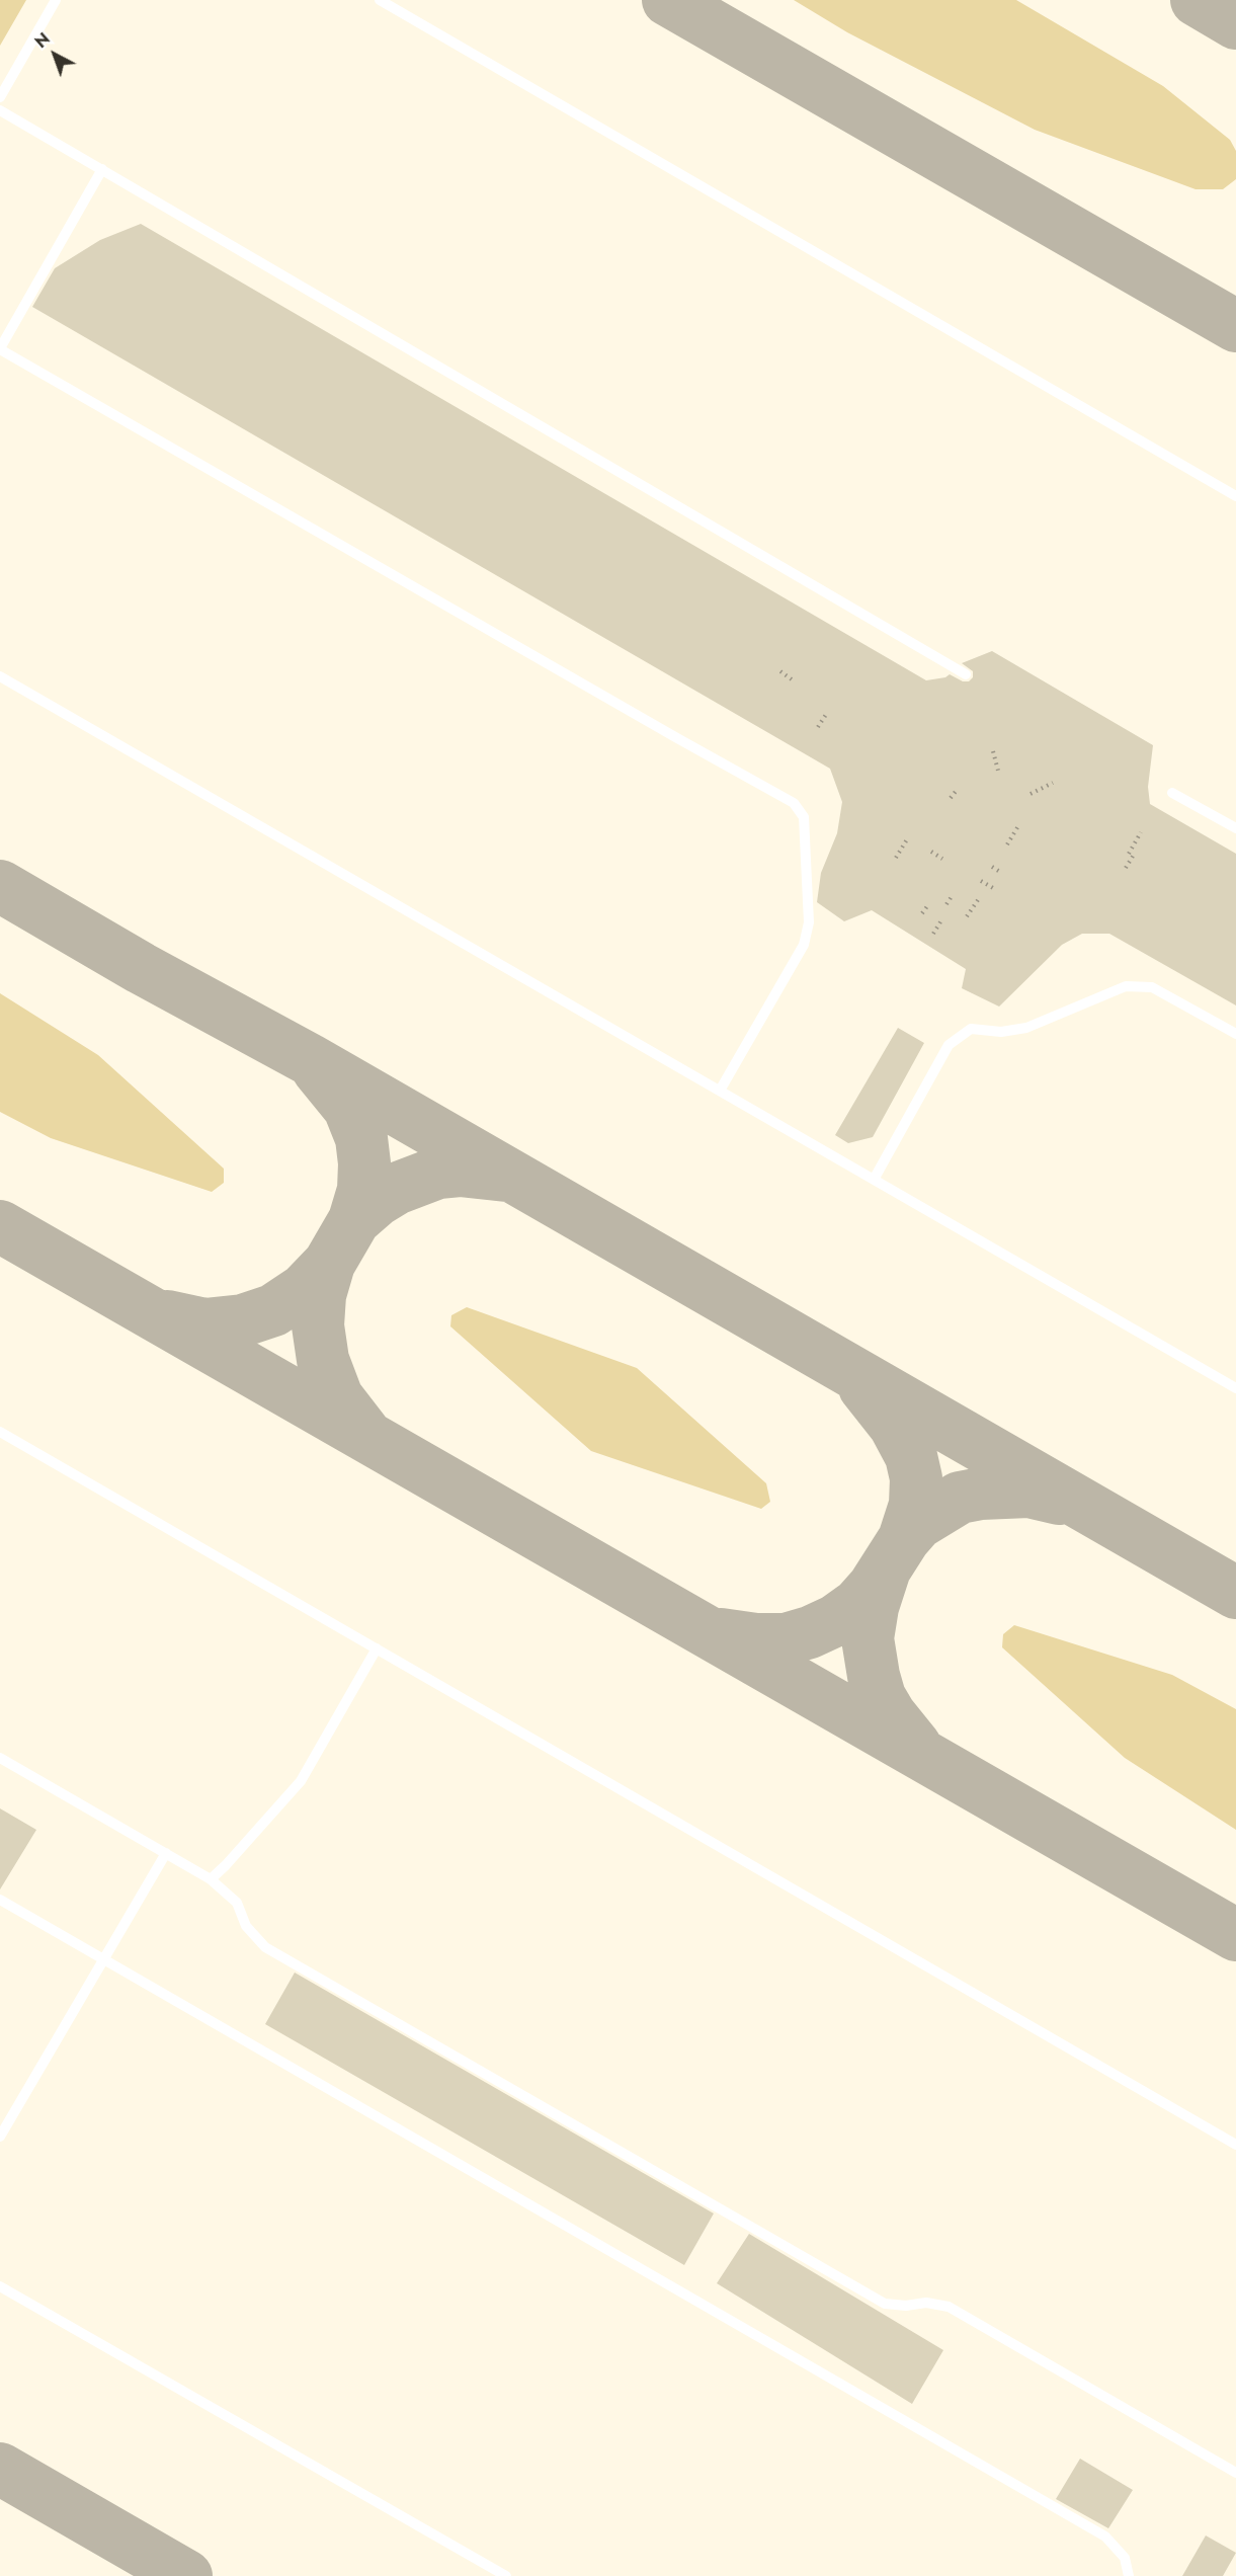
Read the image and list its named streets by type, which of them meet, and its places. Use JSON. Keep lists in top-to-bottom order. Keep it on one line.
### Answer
{"north":"top left"}
